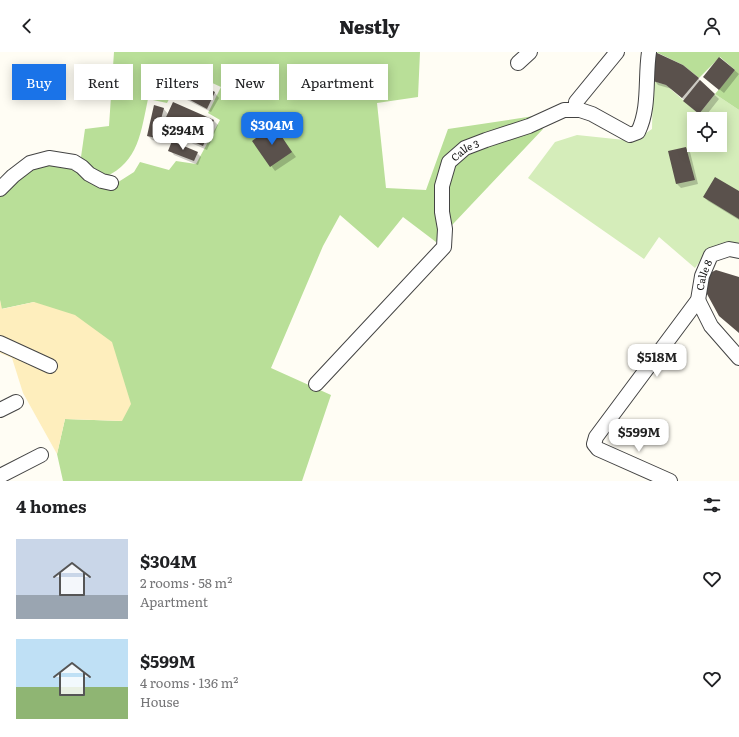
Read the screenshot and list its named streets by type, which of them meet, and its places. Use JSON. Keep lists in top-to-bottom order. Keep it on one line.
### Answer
{"streets":{"street":["Calle 3","Calle 8"]},"page":{"header":"Nestly","chip":["Buy","Rent","Filters","New","Apartment"],"price":["$304M","$294M","$518M","$599M"],"heading":"4 homes","list":[{"name":"$304M","note":"2 rooms · 58 m² · Apartment"},{"name":"$599M","note":"4 rooms · 136 m² · House"}]}}
